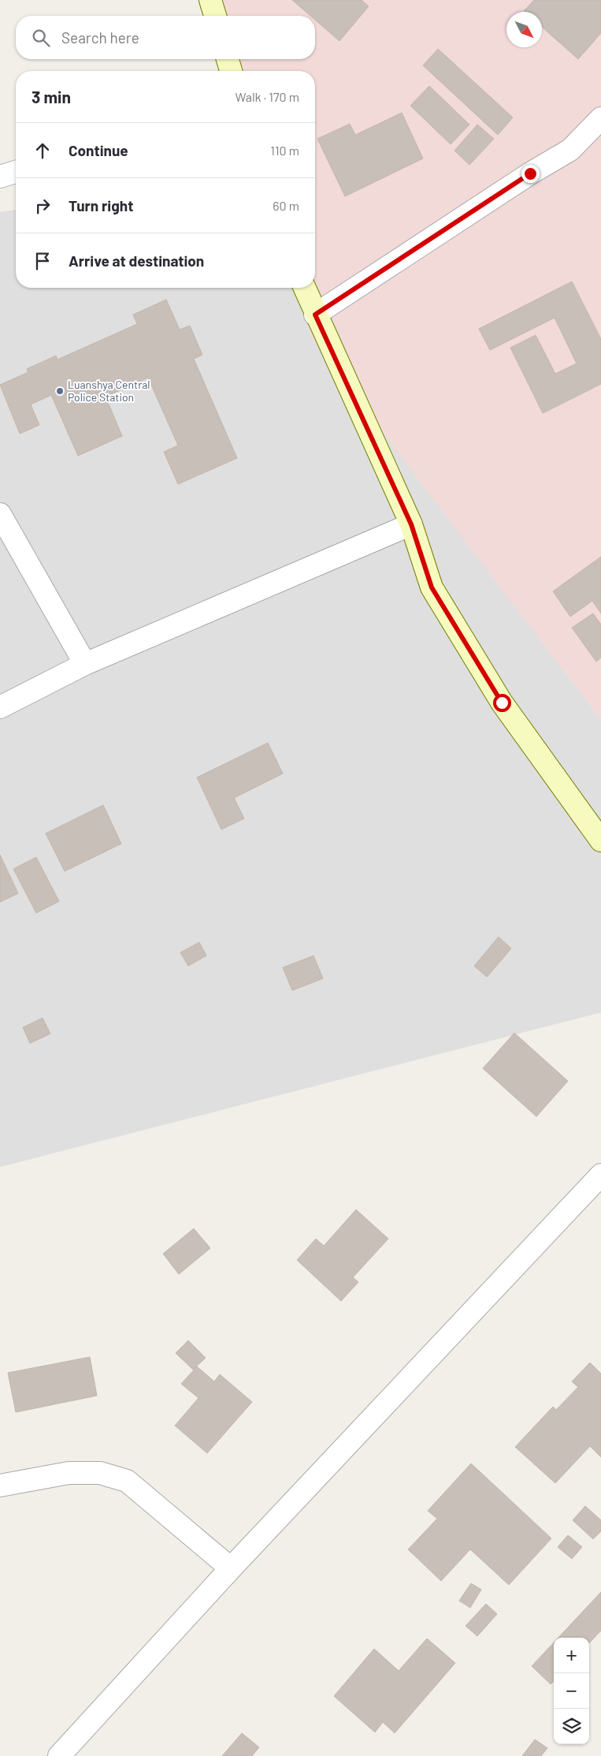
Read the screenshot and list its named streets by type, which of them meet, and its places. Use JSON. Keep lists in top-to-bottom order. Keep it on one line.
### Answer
{"places":["Luanshya Central Police Station"],"north":"bottom right","page":{"search":"Search here","heading":["3 min","Walk · 170 m"],"list":[["Continue","110 m"],["Turn right","60 m"],"Arrive at destination"],"map_buttons":["+","−"]}}
